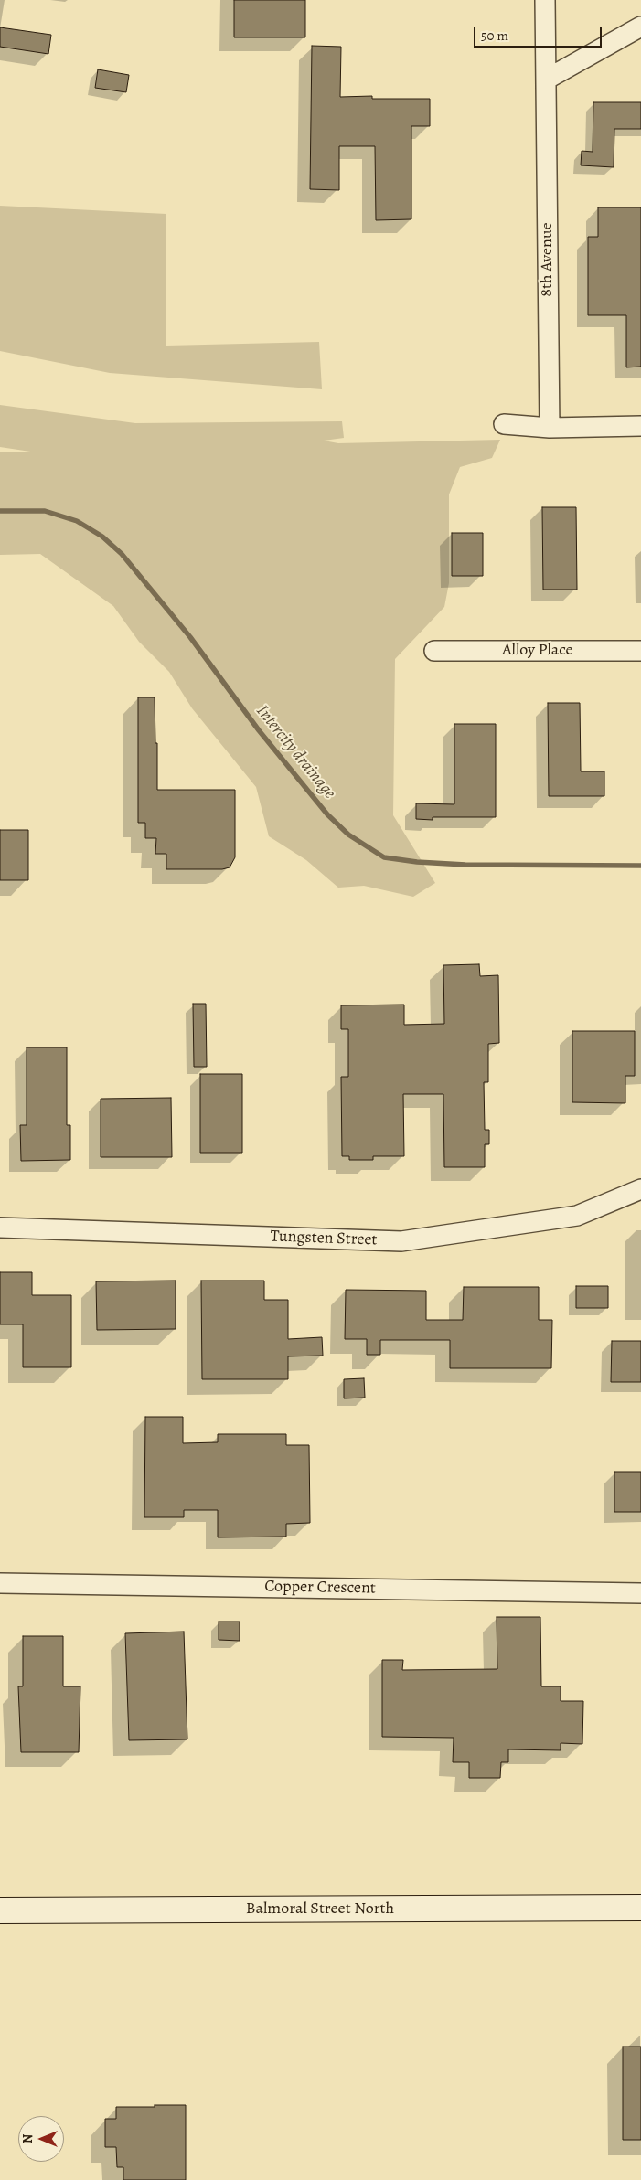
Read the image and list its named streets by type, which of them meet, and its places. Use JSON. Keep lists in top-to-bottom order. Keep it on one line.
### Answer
{"streets":{"main road":["Balmoral Street North"],"street":["8th Avenue","Alloy Place","Tungsten Street","Copper Crescent"]},"water":["Intercity drainage"],"scale_bar":"50 m","north":"left"}
